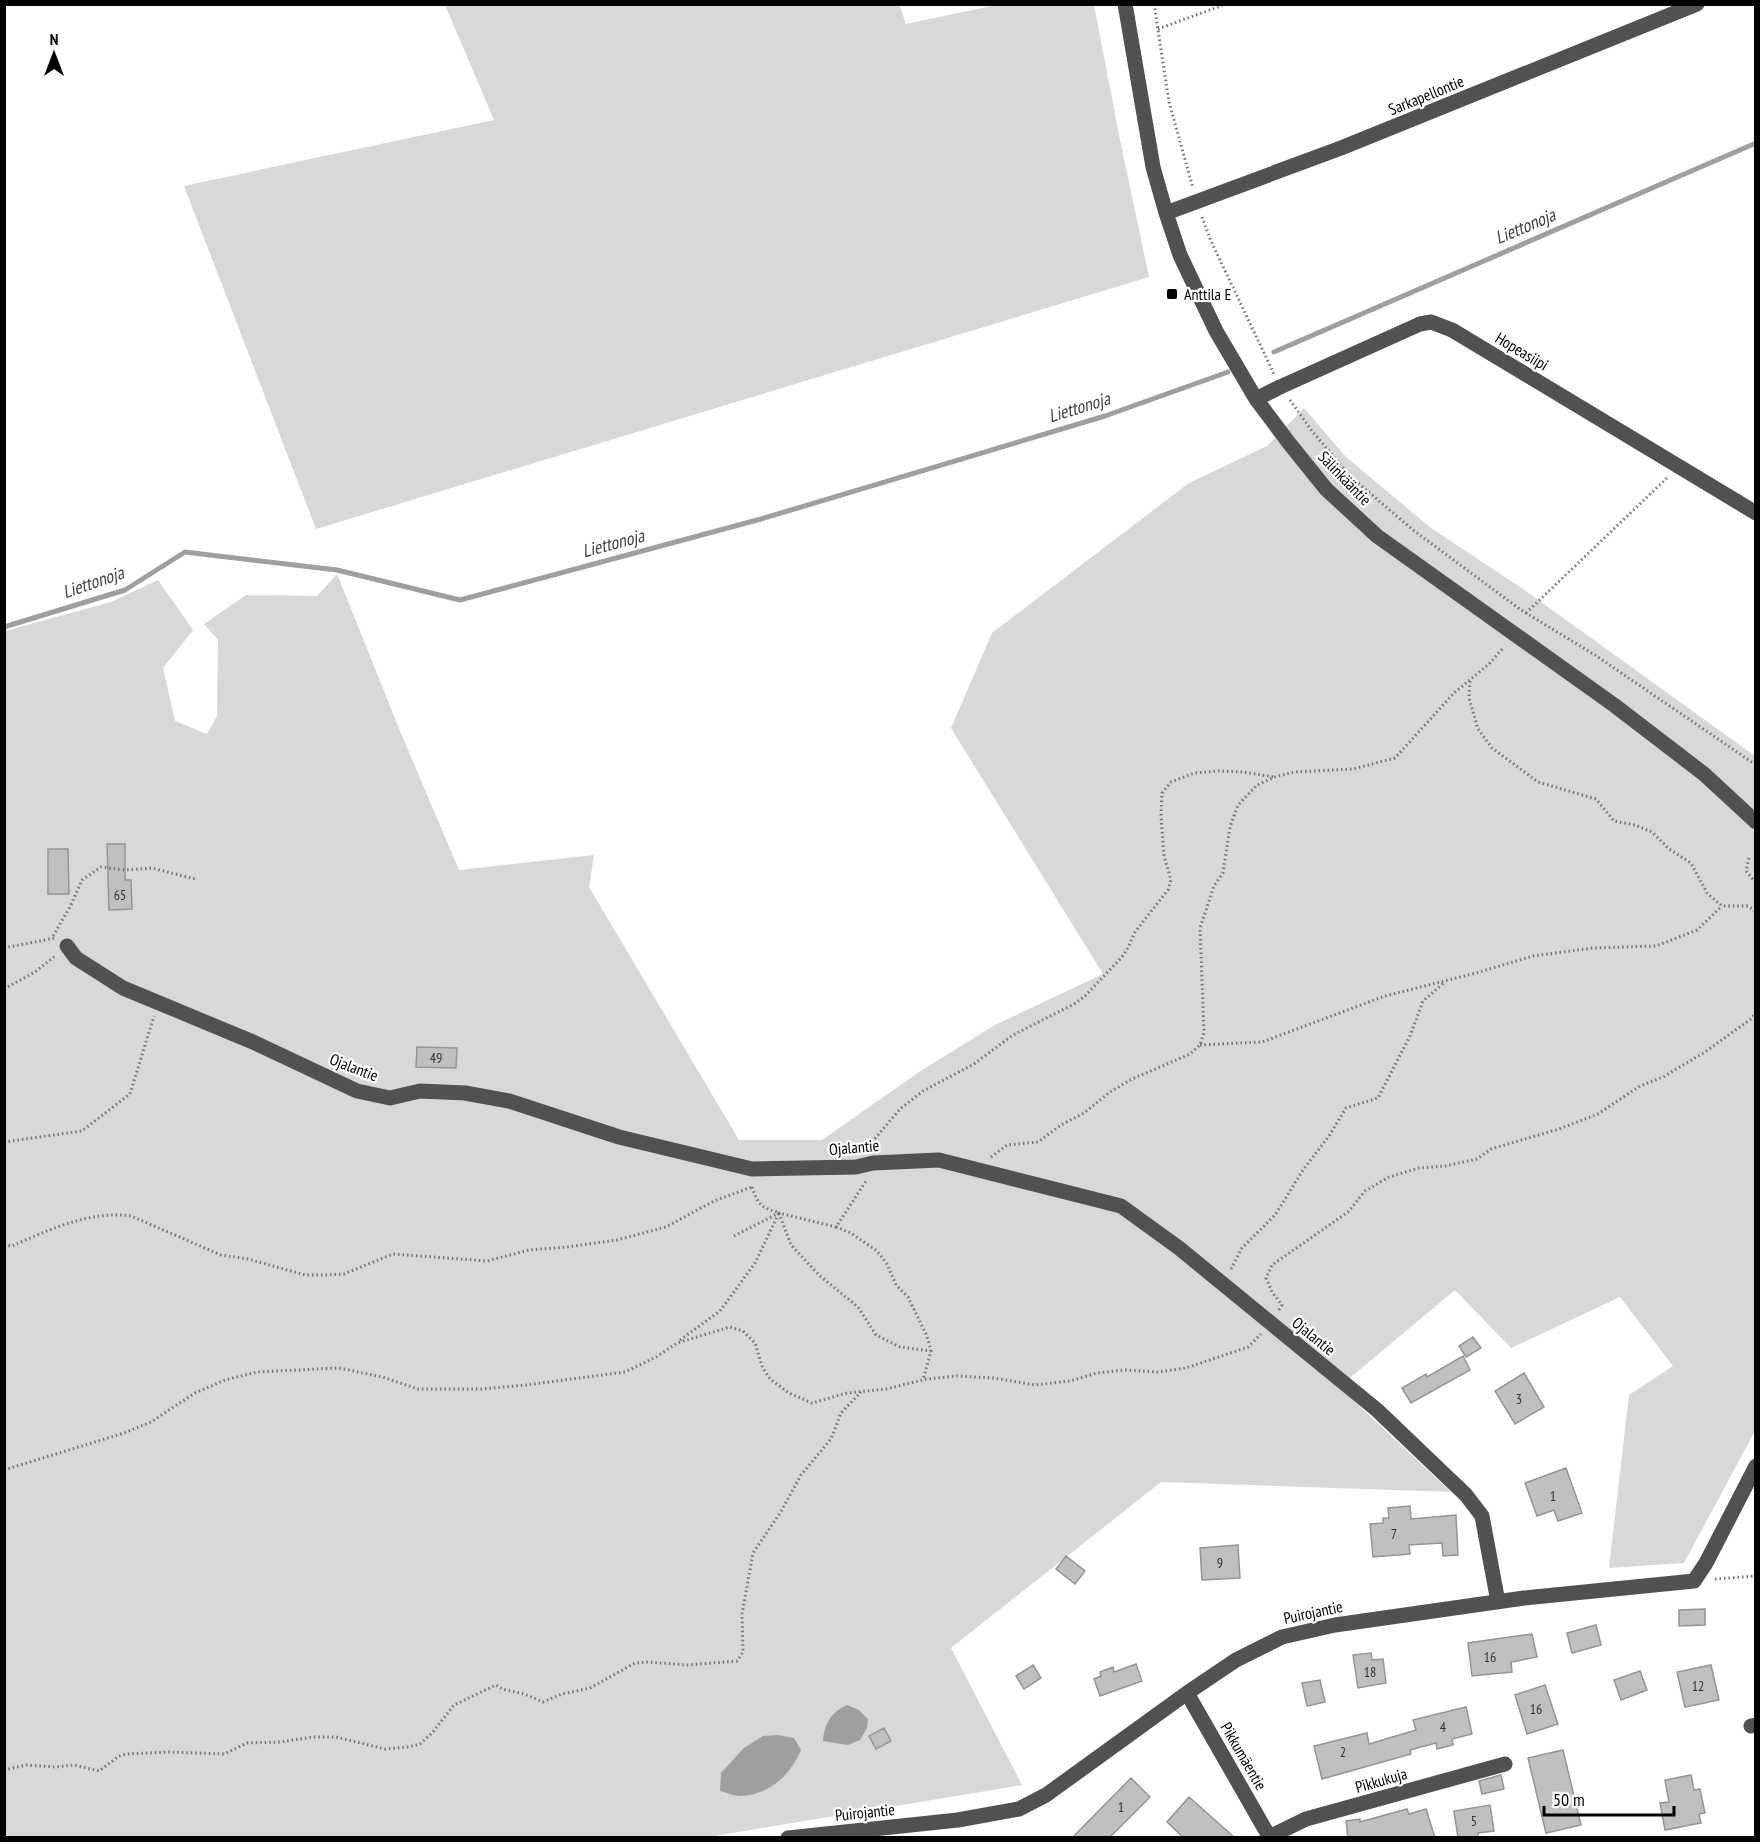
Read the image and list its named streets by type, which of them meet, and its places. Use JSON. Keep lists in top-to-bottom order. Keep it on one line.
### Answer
{"streets":{"street":["Sarkapellontie","Hopeasiipi","Sälinkääntie","Ojalantie","Puirojantie","Pikkumäentie","Pikkukuja"]},"crossings":[["Sarkapellontie","Sälinkääntie"],["Hopeasiipi","Sälinkääntie"],["Ojalantie","Puirojantie"],["Puirojantie","Pikkumäentie"],["Pikkumäentie","Pikkukuja"]],"water":["Liettonoja"],"places":{"transit":["Anttila E"]},"house_numbers":["65","49","3","1","7","9","16","18","12","16","4","2","1","5"],"scale_bar":"50 m","north":"top"}
